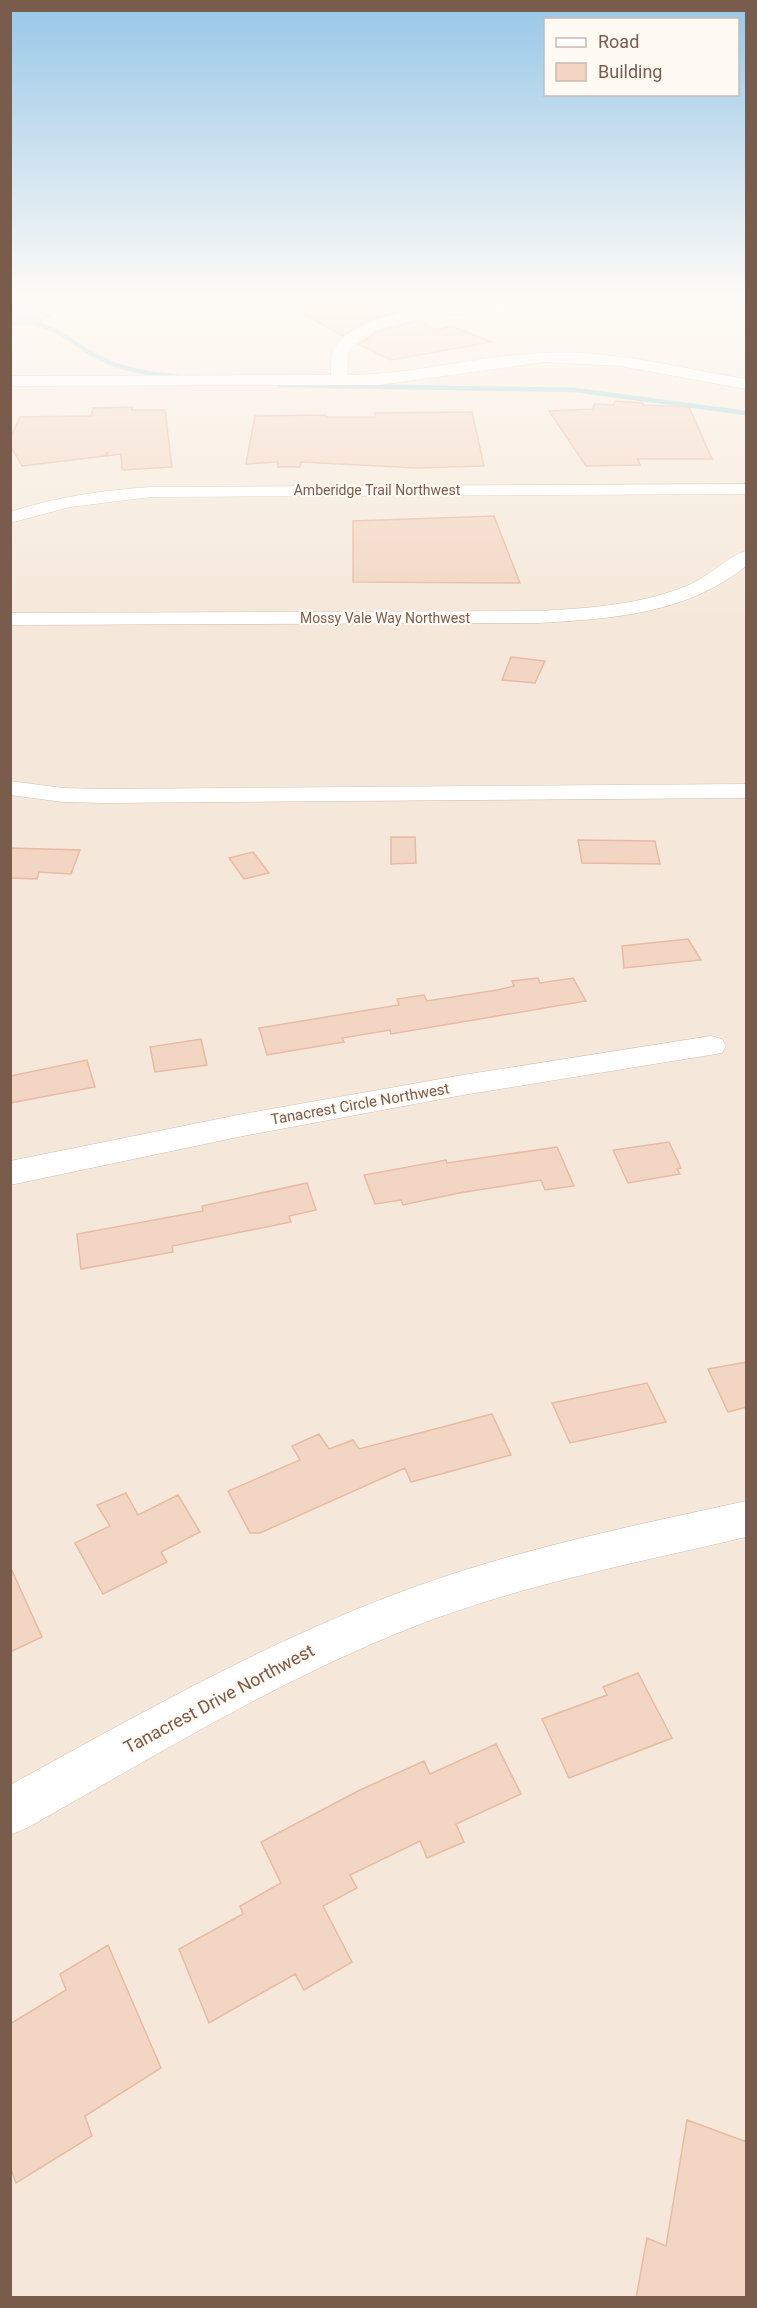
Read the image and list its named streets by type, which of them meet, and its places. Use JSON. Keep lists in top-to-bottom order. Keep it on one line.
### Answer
{"streets":{"street":["Amberidge Trail Northwest","Mossy Vale Way Northwest","Tanacrest Circle Northwest","Tanacrest Drive Northwest"]},"legend":["Road","Building"]}
